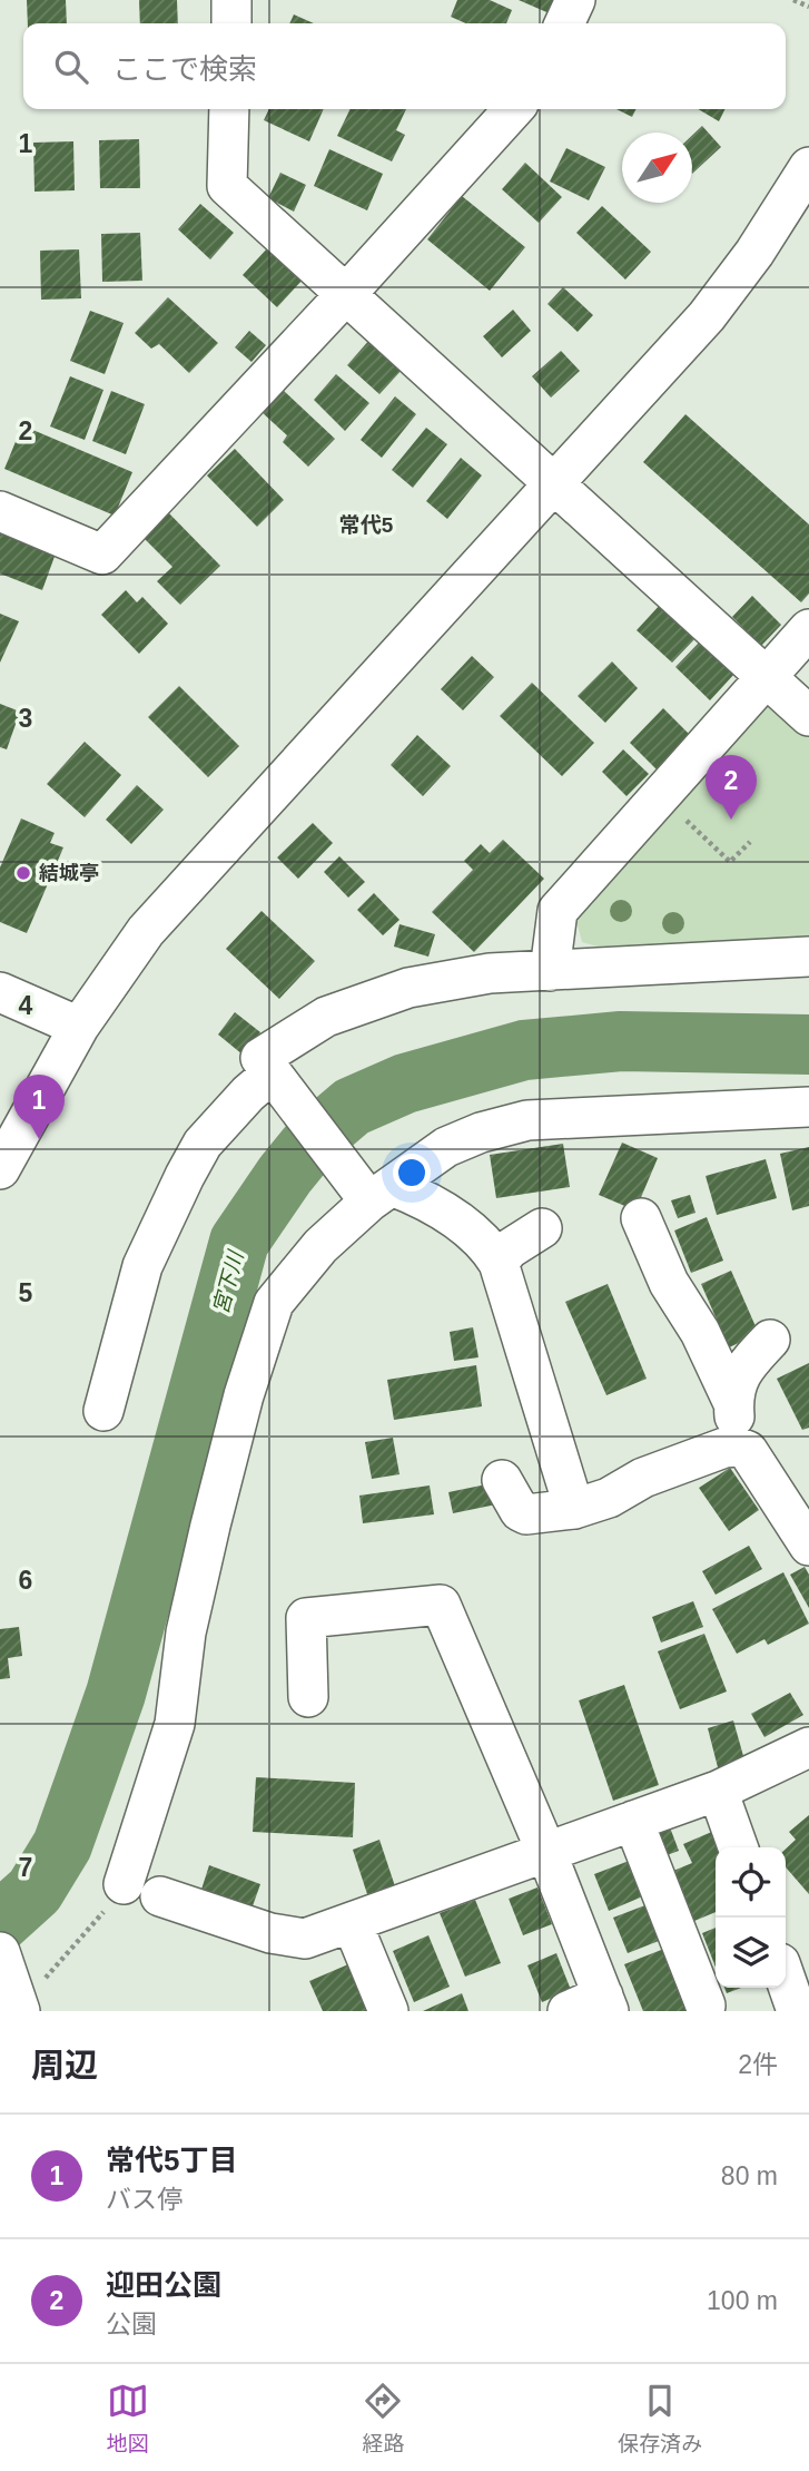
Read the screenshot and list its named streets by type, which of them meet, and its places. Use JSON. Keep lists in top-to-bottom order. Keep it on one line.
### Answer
{"districts":["常代5"],"water":["宮下川"],"places":["結城亭"],"north":"top right","page":{"search":"ここで検索","pins":["2","1"],"heading":["周辺","2件"],"list":[{"mark":"1","name":"常代5丁目","note":"バス停","value":"80 m"},{"mark":"2","name":"迎田公園","note":"公園","value":"100 m"}],"nav":["地図","経路","保存済み"]},"grid":{"rows":["1","2","3","4","5","6","7"]}}
